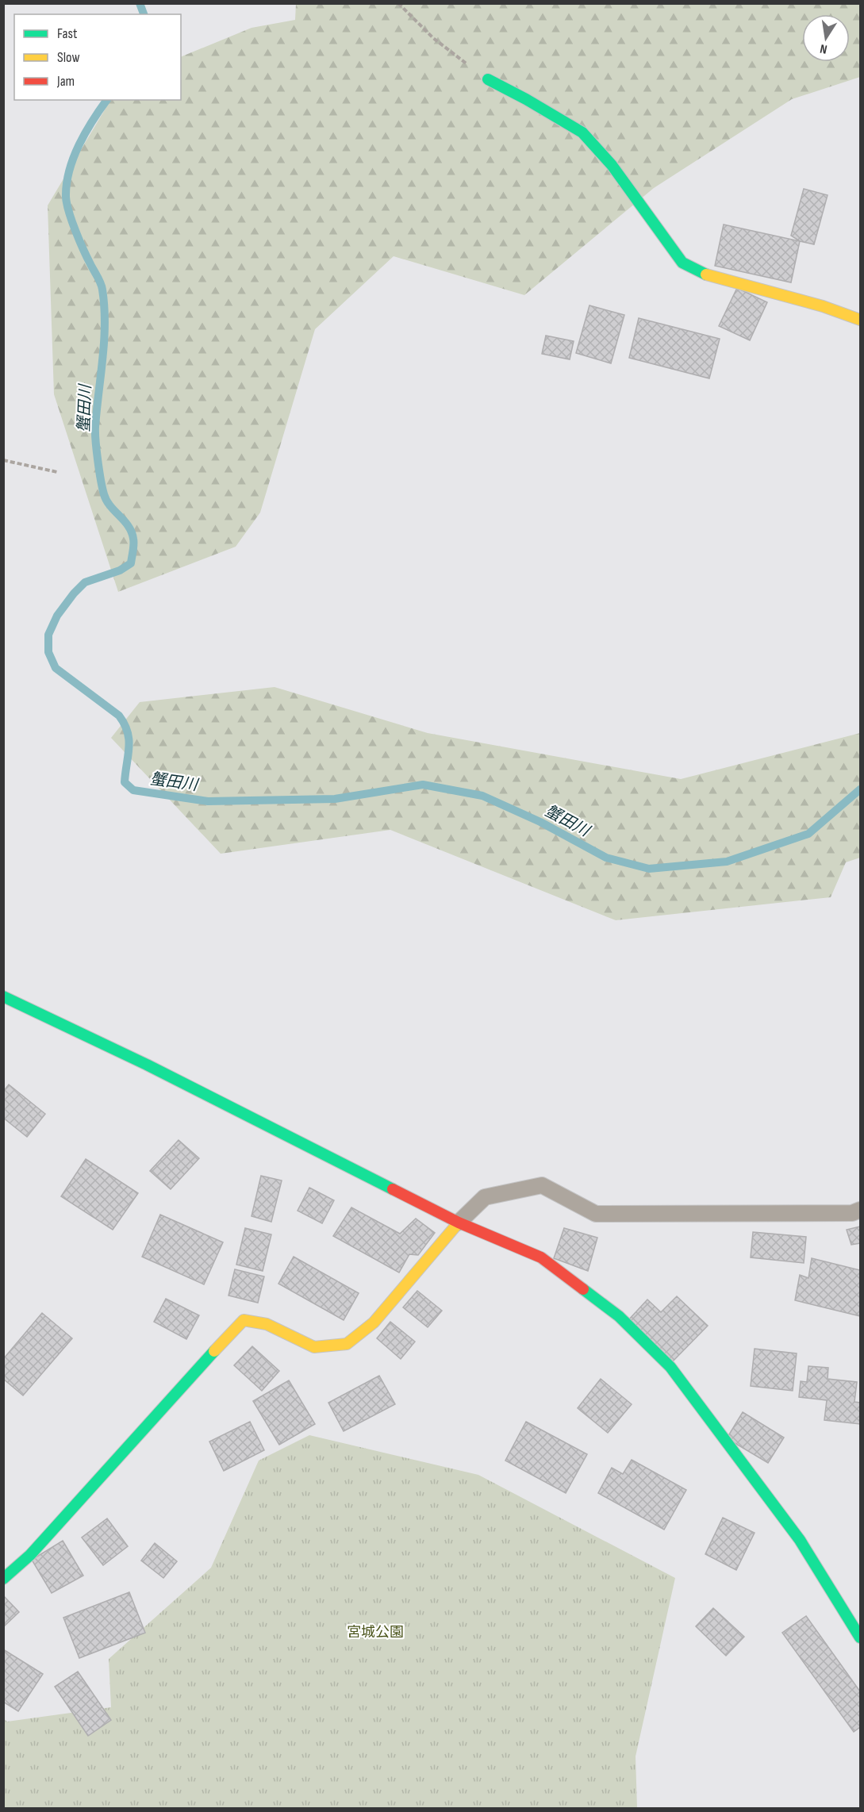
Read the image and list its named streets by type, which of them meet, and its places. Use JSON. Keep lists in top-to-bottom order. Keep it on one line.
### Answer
{"water":["蟹田川"],"parks":["宮城公園"],"legend":["Fast","Slow","Jam"],"north":"bottom"}
